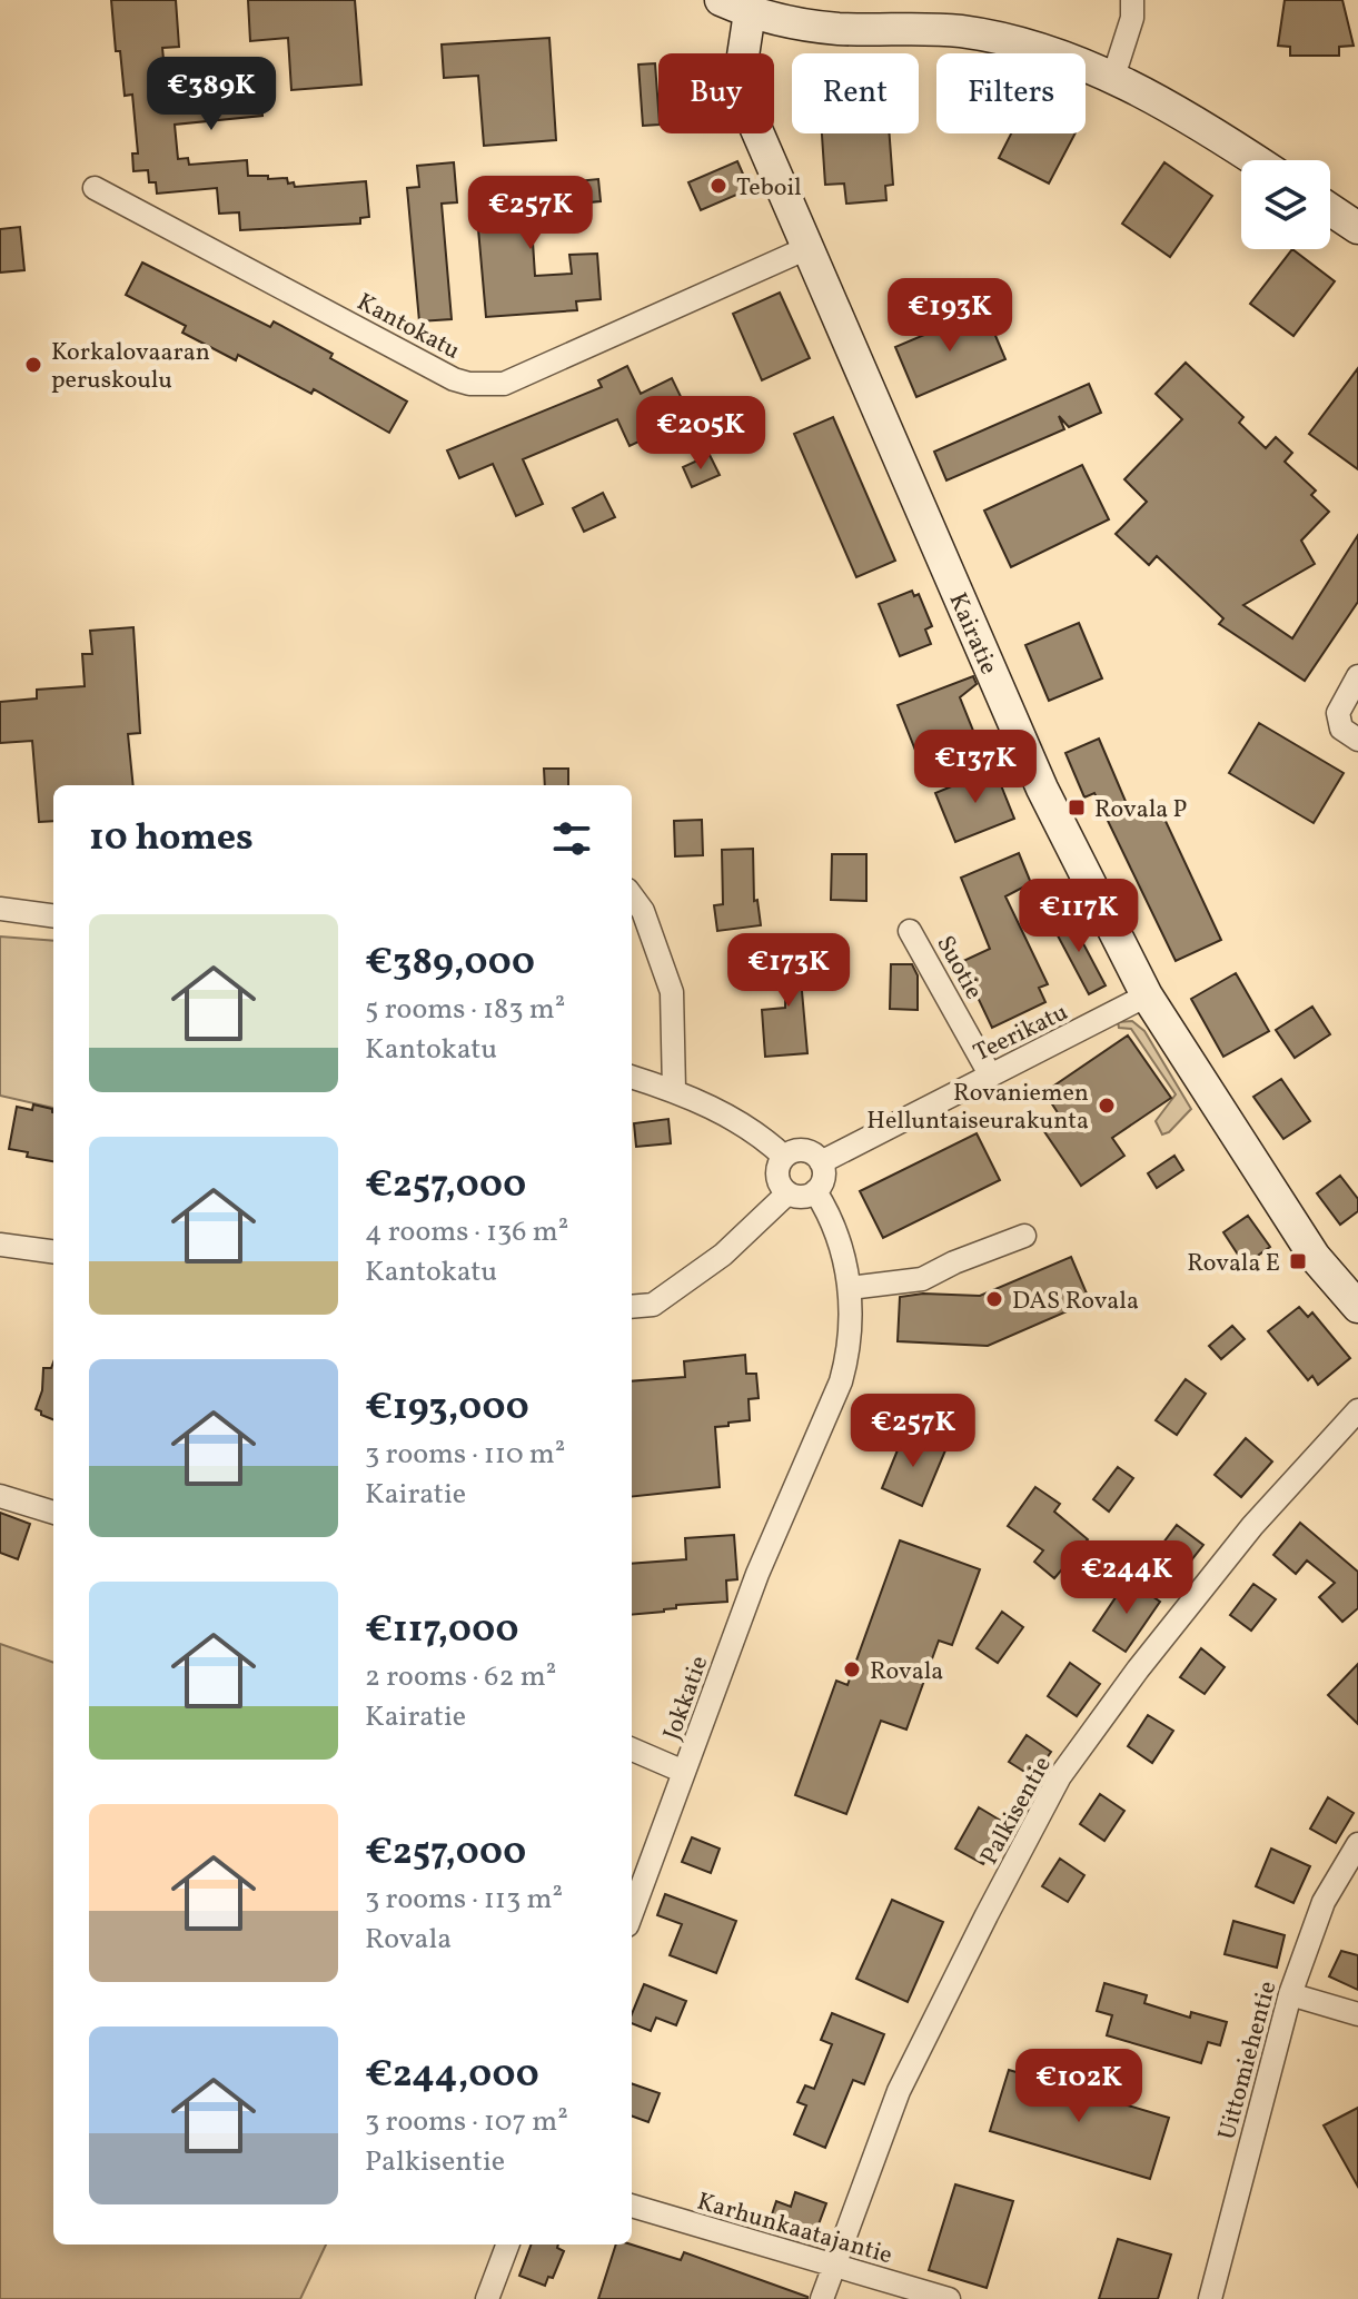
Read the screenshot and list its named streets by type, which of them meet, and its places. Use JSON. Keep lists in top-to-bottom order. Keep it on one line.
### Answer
{"streets":{"main road":["Kairatie"],"street":["Kantokatu","Suotie","Teerikatu","Jokkatie","Palkisentie","Uittomiehentie","Karhunkaatajantie"]},"crossings":[["Kantokatu","Kairatie"],["Kairatie","Teerikatu"],["Suotie","Teerikatu"],["Palkisentie","Karhunkaatajantie"]],"places":{"other":["Teboil","Korkalovaaran peruskoulu","Rovaniemen Helluntaiseurakunta","DAS Rovala","Rovala"],"transit":["Rovala P","Rovala E"]},"page":{"chip":["Buy","Rent","Filters"],"price":["€389K","€257K","€193K","€205K","€137K","€117K","€173K","€257K","€244K","€102K"],"heading":"10 homes","list":[{"name":"€389,000","note":"5 rooms · 183 m² · Kantokatu"},{"name":"€257,000","note":"4 rooms · 136 m² · Kantokatu"},{"name":"€193,000","note":"3 rooms · 110 m² · Kairatie"},{"name":"€117,000","note":"2 rooms · 62 m² · Kairatie"},{"name":"€257,000","note":"3 rooms · 113 m² · Rovala"},{"name":"€244,000","note":"3 rooms · 107 m² · Palkisentie"}]}}
